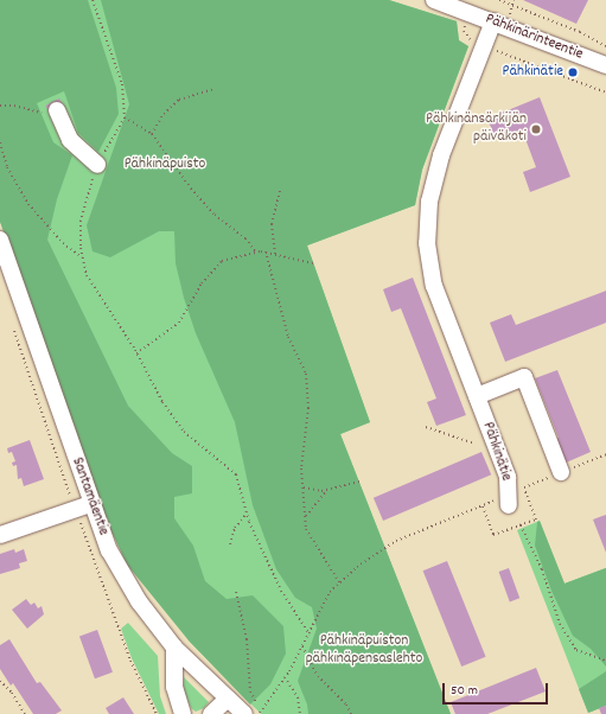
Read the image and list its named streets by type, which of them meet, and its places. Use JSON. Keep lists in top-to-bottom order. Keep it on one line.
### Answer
{"streets":{"street":["Pähkinärinteentie","Pähkinätie","Santamäentie"]},"crossings":[["Pähkinärinteentie","Pähkinätie"]],"parks":["Pähkinäpuisto","Pähkinäpuiston pähkinäpensaslehto"],"places":["Pähkinätie","Pähkinänsärkijän päiväkoti"],"scale_bar":"50 m"}
